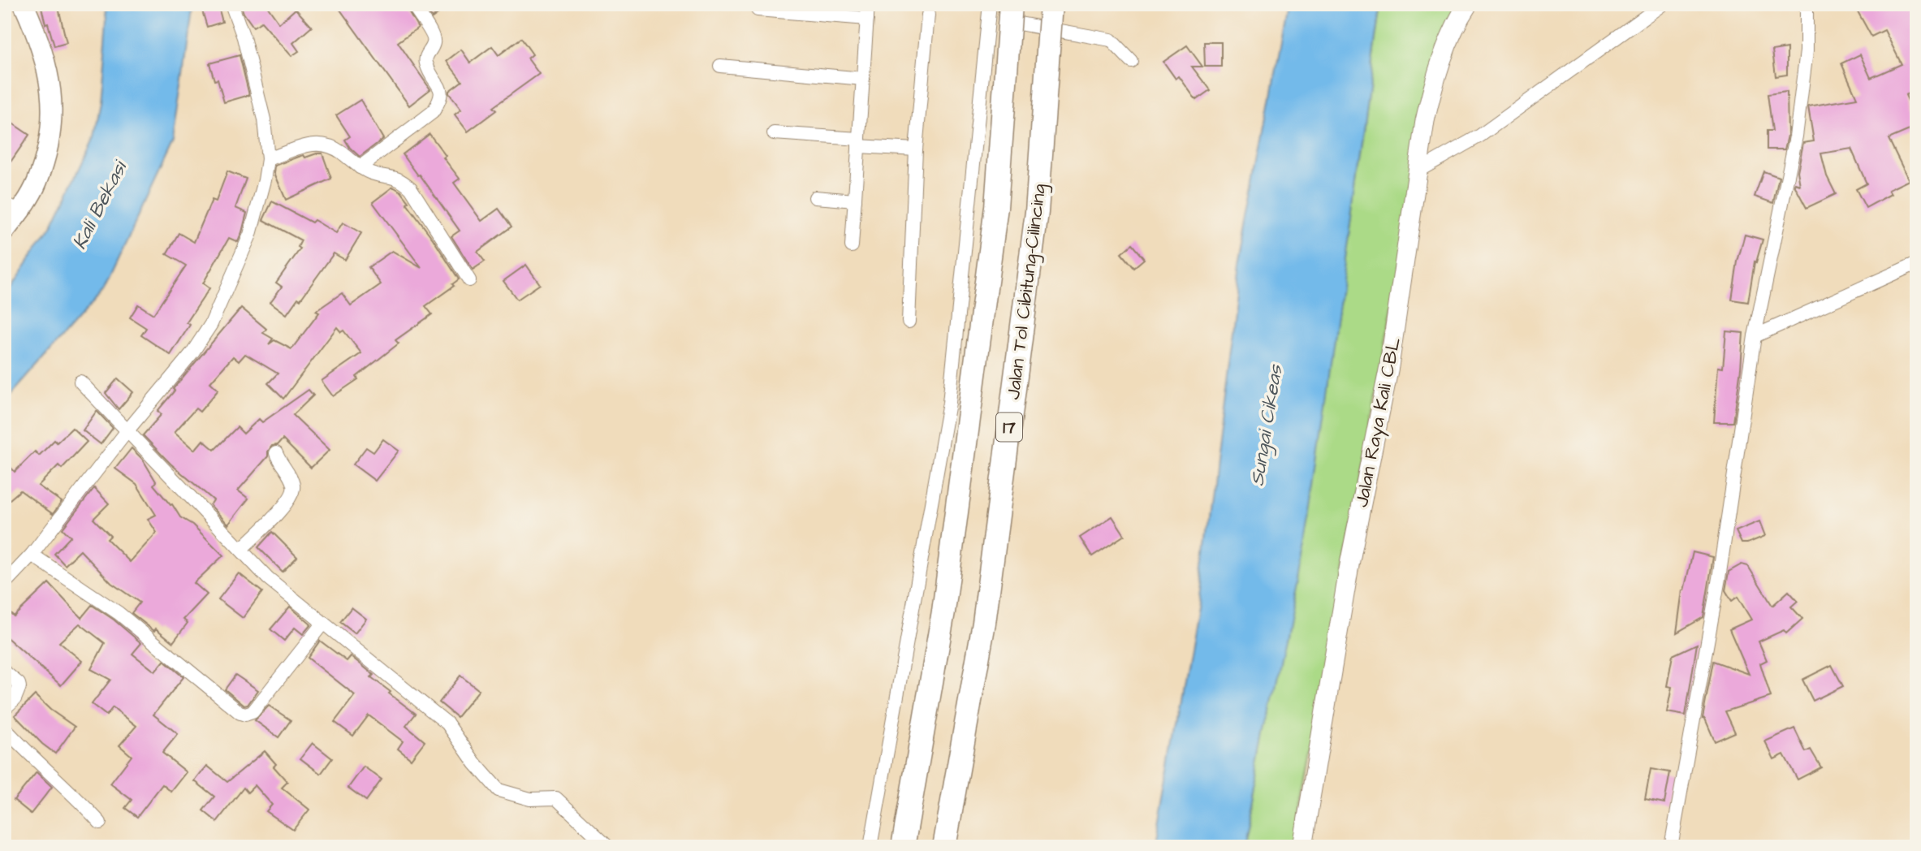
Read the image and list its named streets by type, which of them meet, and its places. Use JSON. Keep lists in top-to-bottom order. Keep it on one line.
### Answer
{"streets":{"highway":["Jalan Tol Cibitung–Cilincing","17"],"street":["Jalan Raya Kali CBL"]},"water":["Kali Bekasi","Sungai Cikeas"]}
